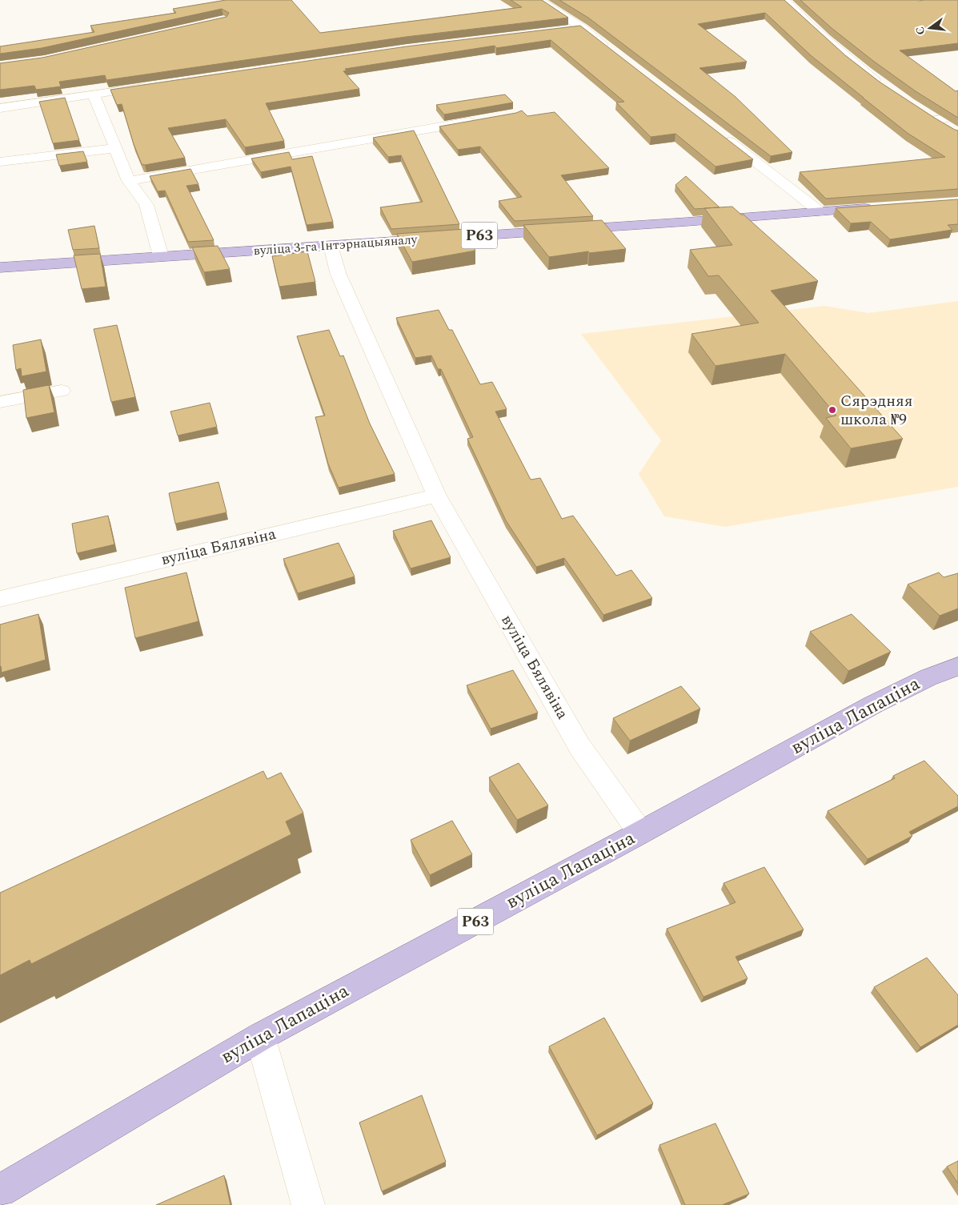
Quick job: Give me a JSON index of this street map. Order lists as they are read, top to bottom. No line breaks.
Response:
{"streets":{"main road":["Р63","вуліца 3-га Інтэрнацыяналу","вуліца Лапаціна"],"street":["вуліца Бялявіна"]},"crossings":[["вуліца 3-га Інтэрнацыяналу","вуліца Бялявіна"],["вуліца Бялявіна","вуліца Лапаціна"]],"places":["Сярэдняя школа №9"],"north":"left"}
